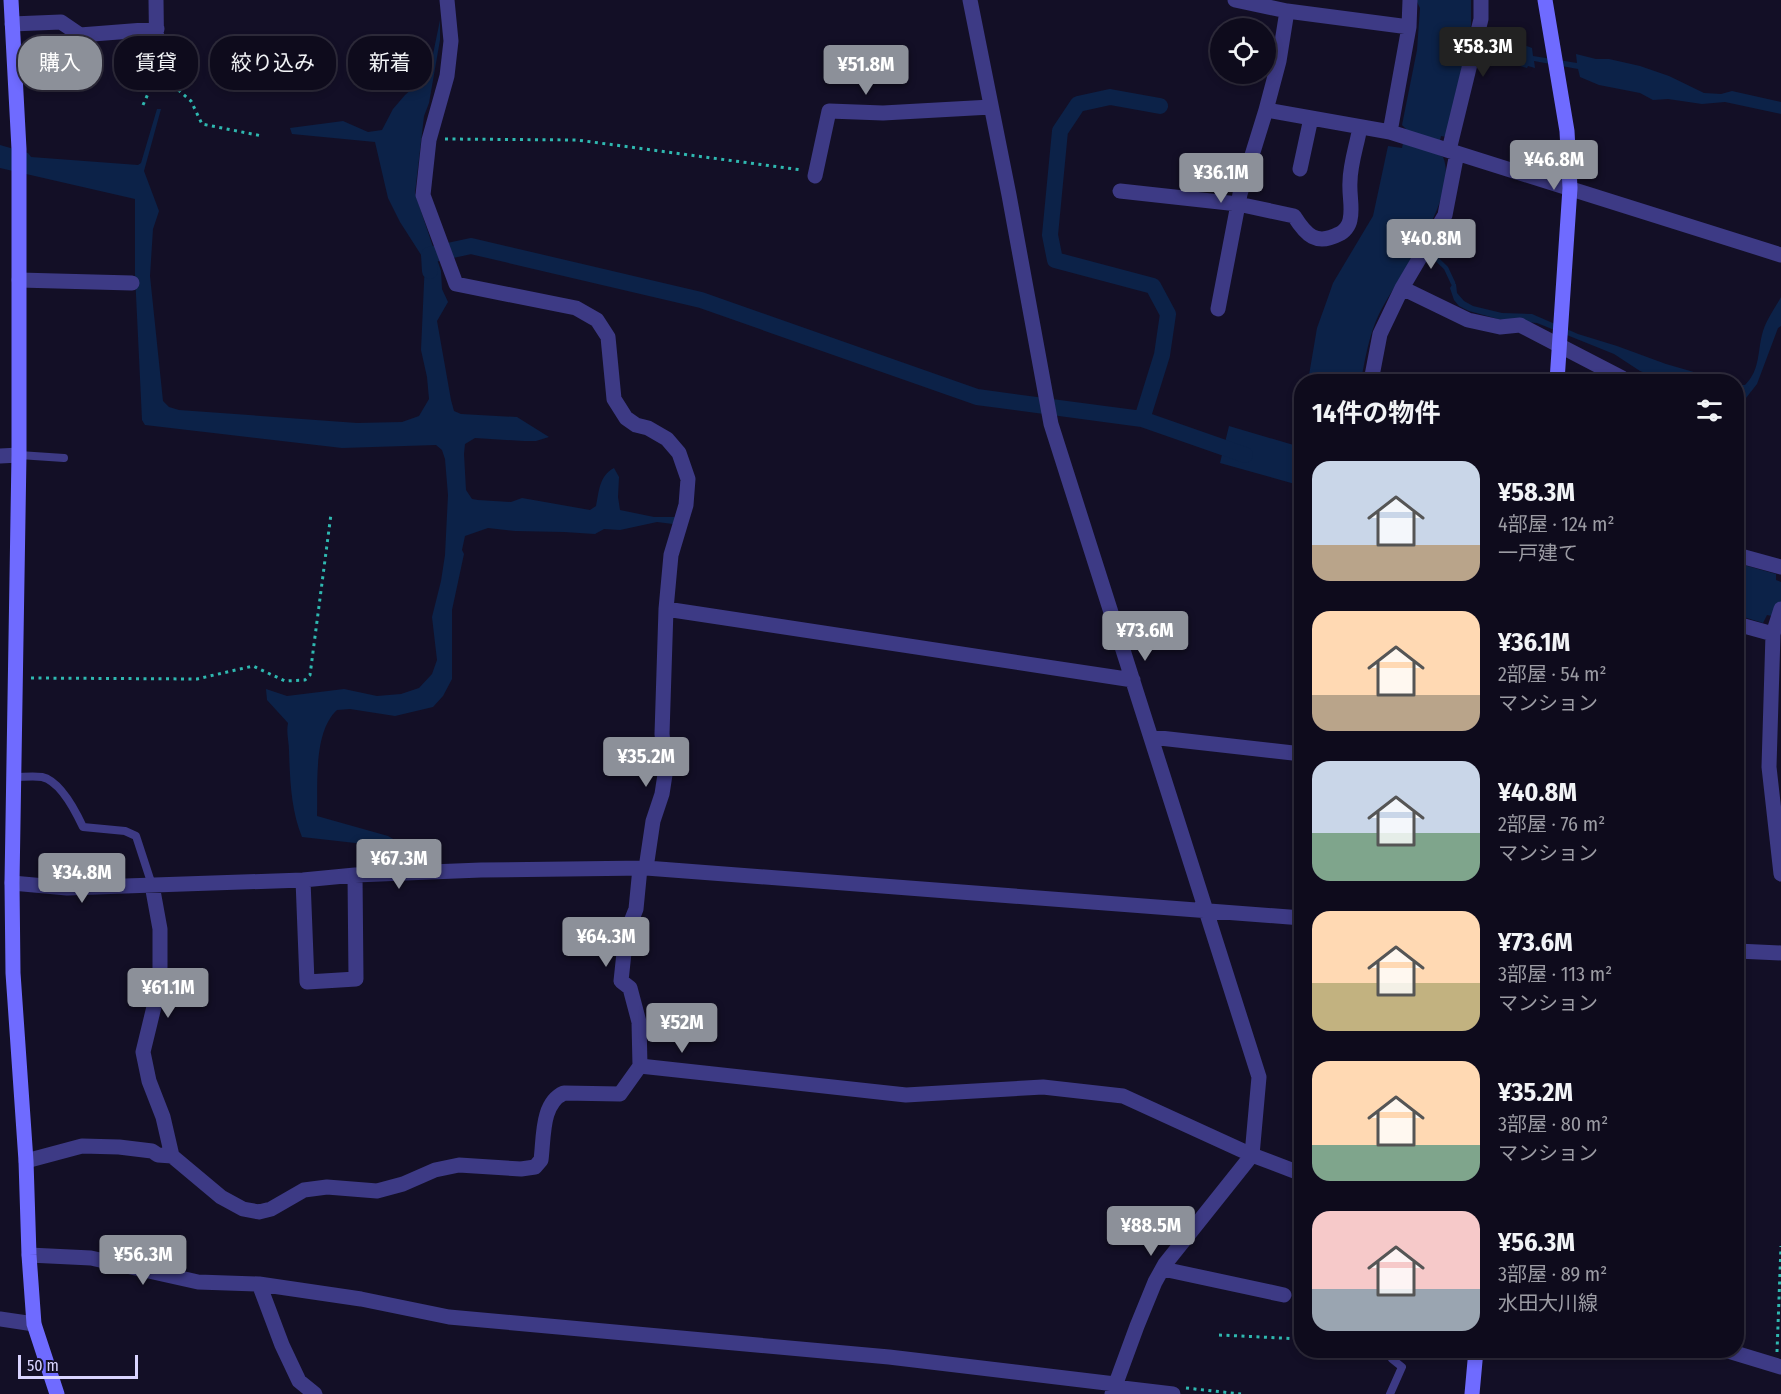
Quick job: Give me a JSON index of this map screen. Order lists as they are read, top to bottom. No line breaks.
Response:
{"scale_bar":"50 m","page":{"price":["¥58.3M","¥51.8M","¥46.8M","¥36.1M","¥40.8M","¥73.6M","¥35.2M","¥67.3M","¥34.8M","¥64.3M","¥61.1M","¥52M","¥88.5M","¥56.3M"],"chip":["購入","賃貸","絞り込み","新着"],"heading":"14件の物件","list":[{"name":"¥58.3M","note":"4部屋 · 124 m² · 一戸建て"},{"name":"¥36.1M","note":"2部屋 · 54 m² · マンション"},{"name":"¥40.8M","note":"2部屋 · 76 m² · マンション"},{"name":"¥73.6M","note":"3部屋 · 113 m² · マンション"},{"name":"¥35.2M","note":"3部屋 · 80 m² · マンション"},{"name":"¥56.3M","note":"3部屋 · 89 m² · 水田大川線"}],"scale":"50 m"}}
